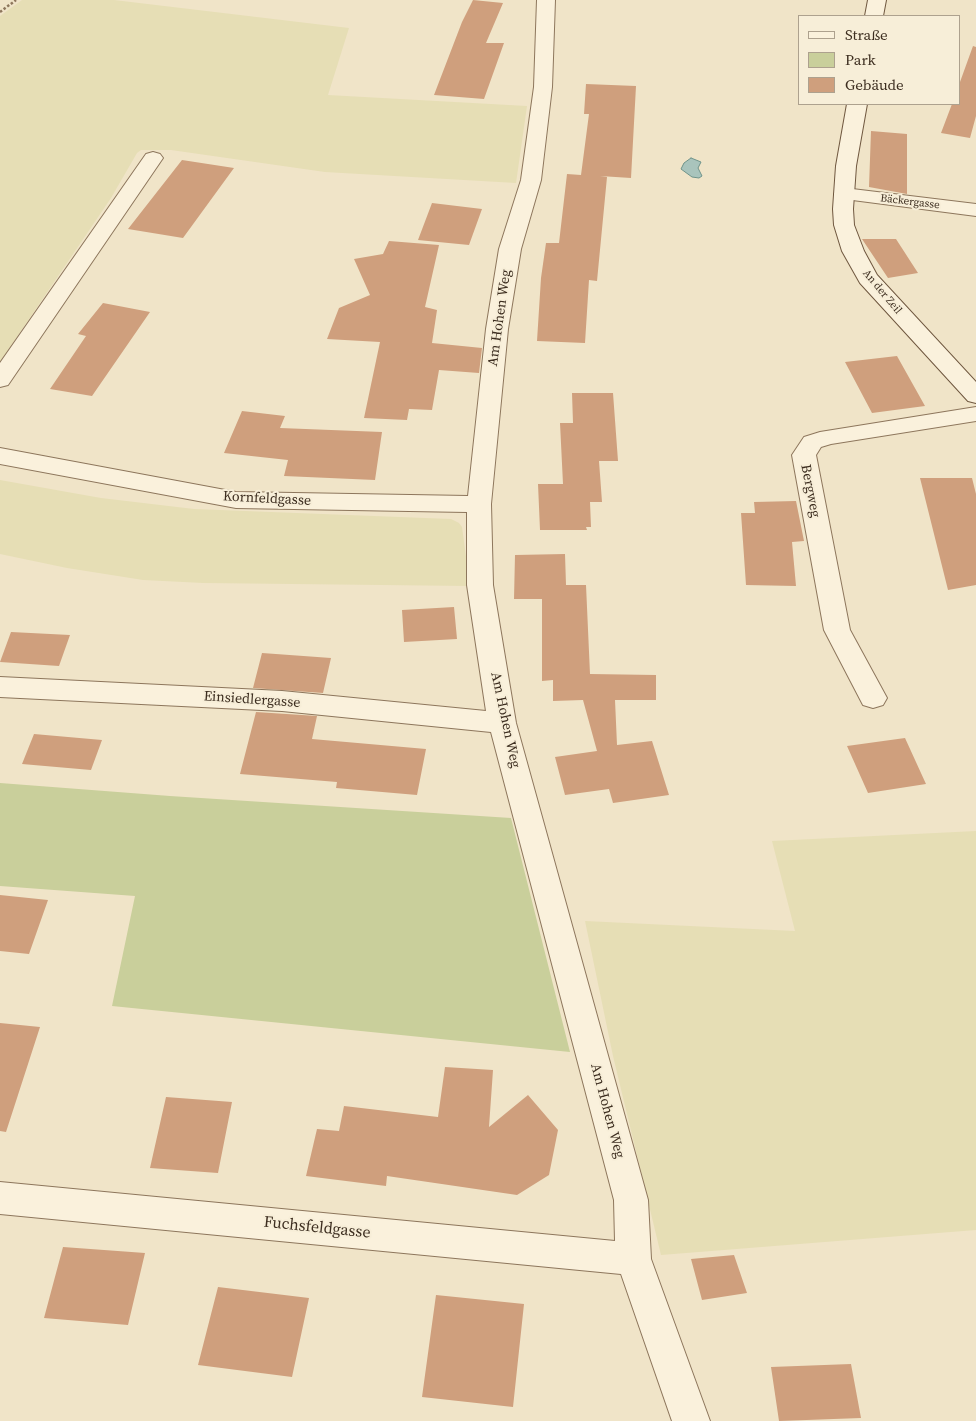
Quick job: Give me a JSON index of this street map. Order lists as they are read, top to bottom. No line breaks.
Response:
{"streets":{"street":["Bäckergasse","An der Zeil","Am Hohen Weg","Bergweg","Kornfeldgasse","Einsiedlergasse","Fuchsfeldgasse"]},"crossings":[["Bäckergasse","An der Zeil"],["Am Hohen Weg","Kornfeldgasse"],["Am Hohen Weg","Einsiedlergasse"],["Am Hohen Weg","Fuchsfeldgasse"]],"legend":["Straße","Park","Gebäude"]}
